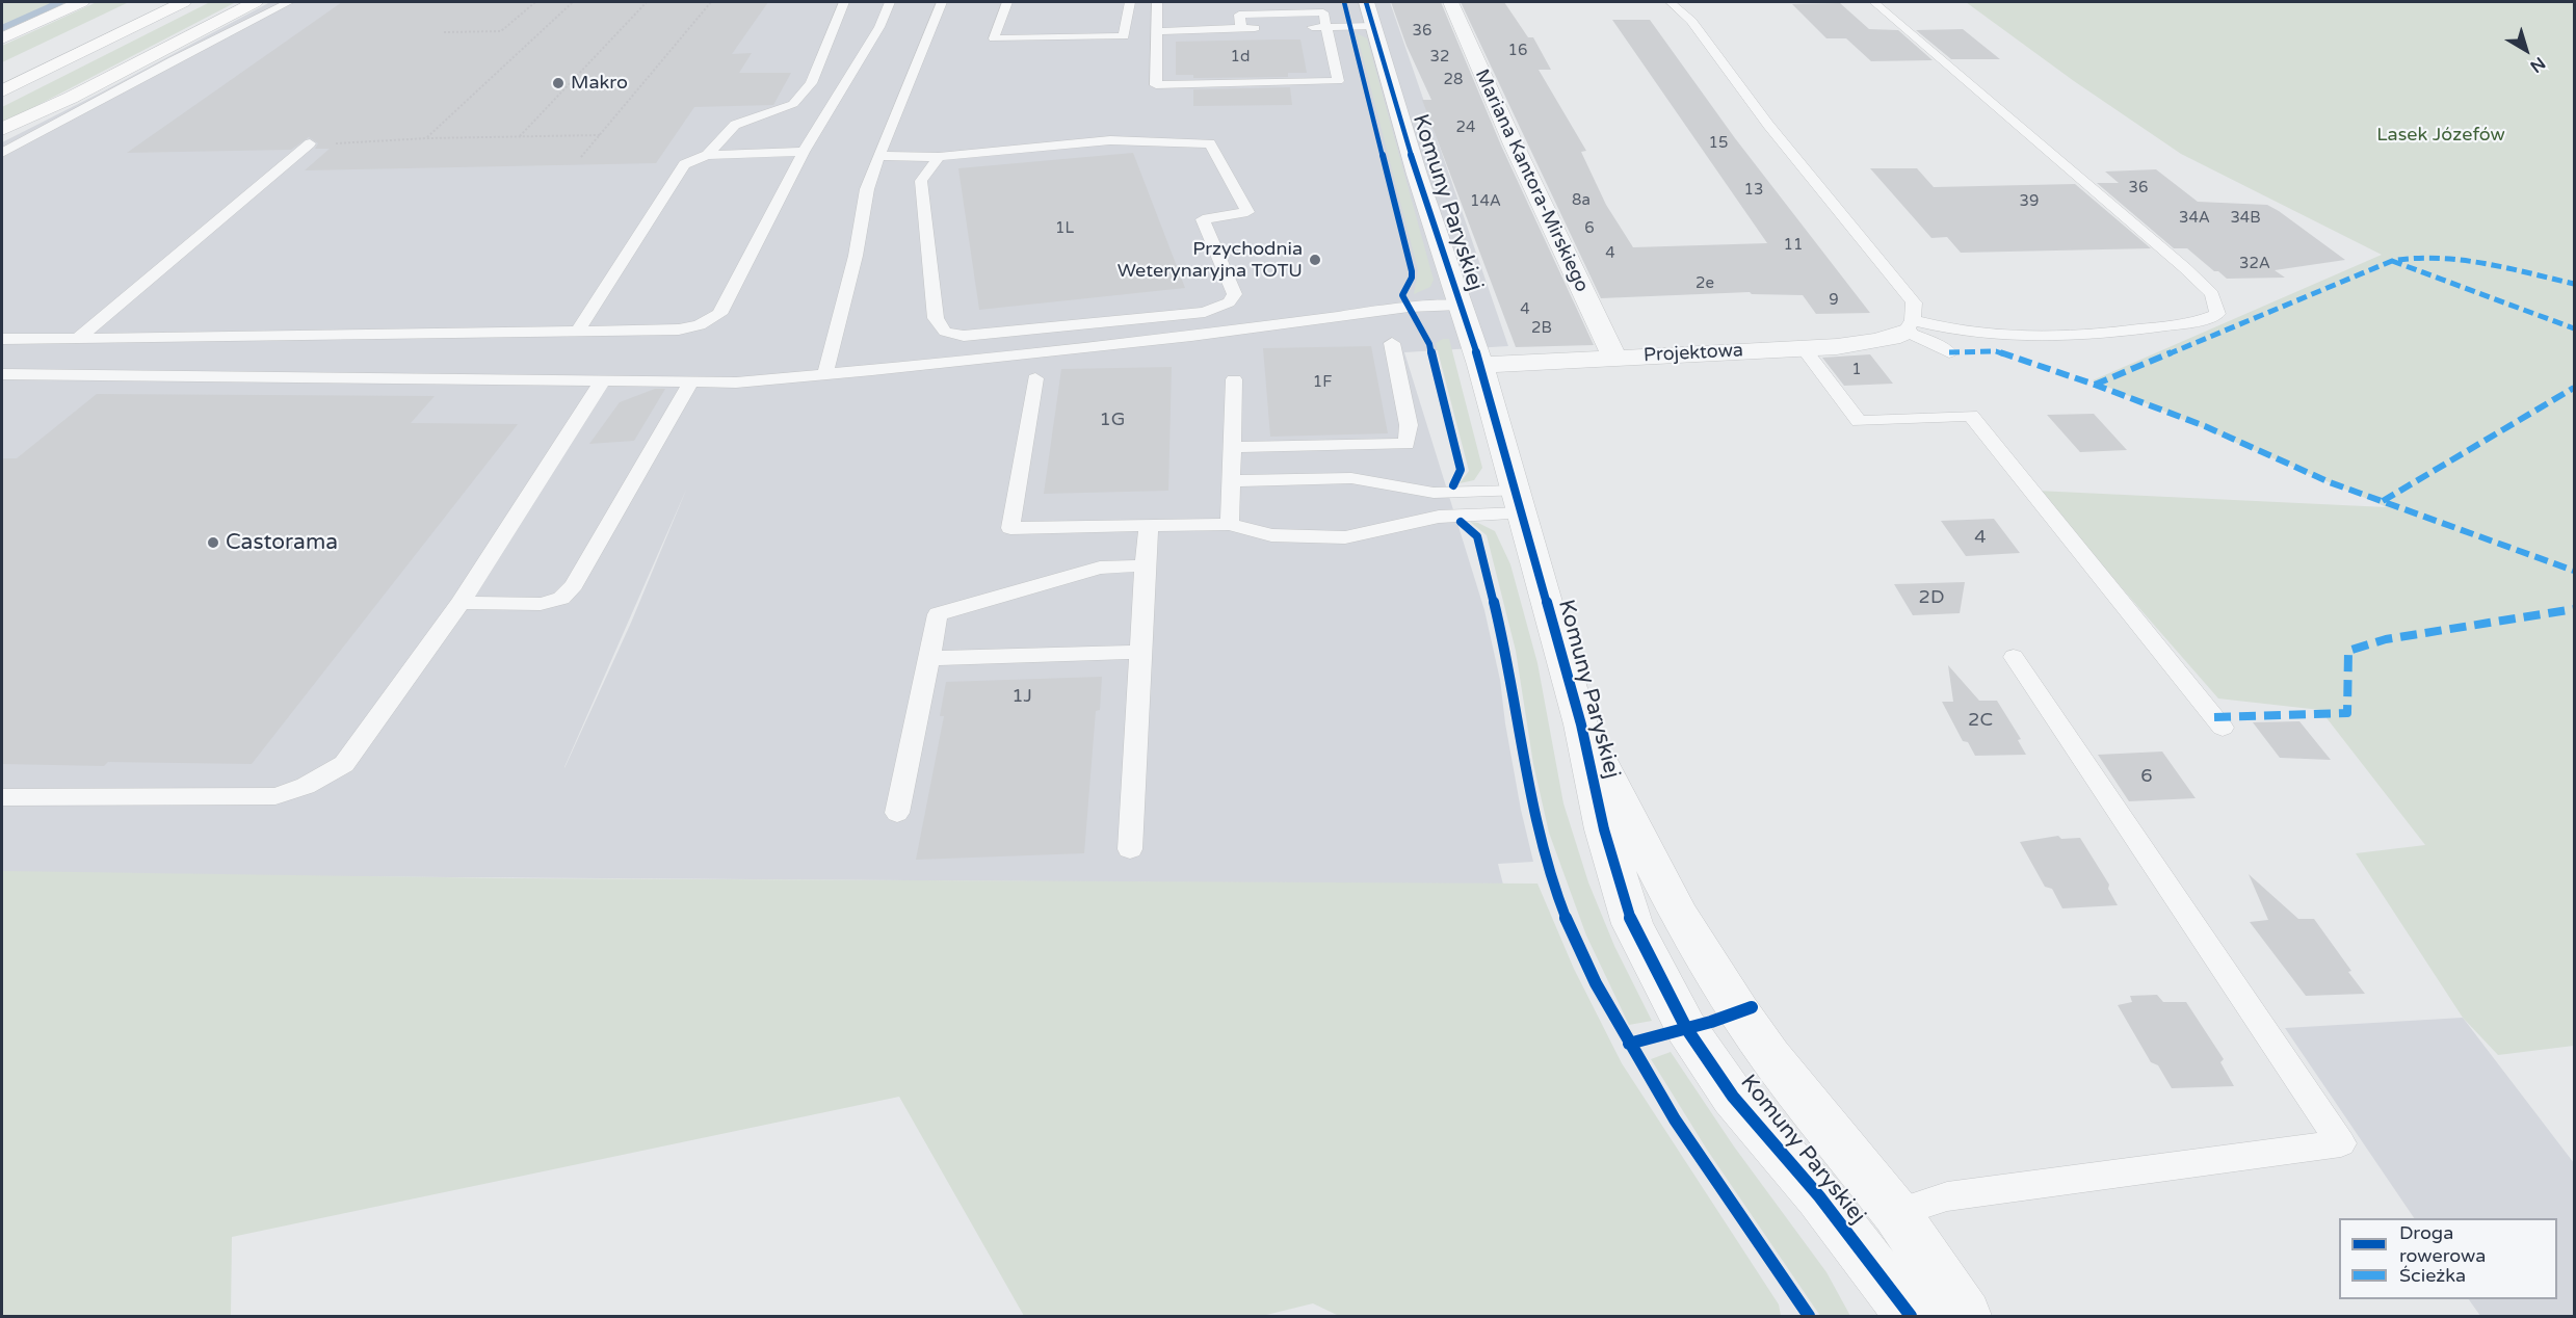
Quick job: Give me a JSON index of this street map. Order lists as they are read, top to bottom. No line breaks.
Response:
{"streets":{"street":["Mariana Kantora-Mirskiego","Komuny Paryskiej","Projektowa"]},"crossings":[["Mariana Kantora-Mirskiego","Projektowa"],["Komuny Paryskiej","Projektowa"]],"parks":["Lasek Józefów"],"places":["Makro","Przychodnia Weterynaryjna TOTU","Castorama"],"house_numbers":["36","16","1d","32","28","24","15","36","13","8a","14A","39","34A","34B","1L","6","11","4","32A","2e","9","4","2B","1","1F","1G","4","2D","1J","2C","6"],"legend":["Droga rowerowa","Ścieżka"],"north":"bottom right"}
